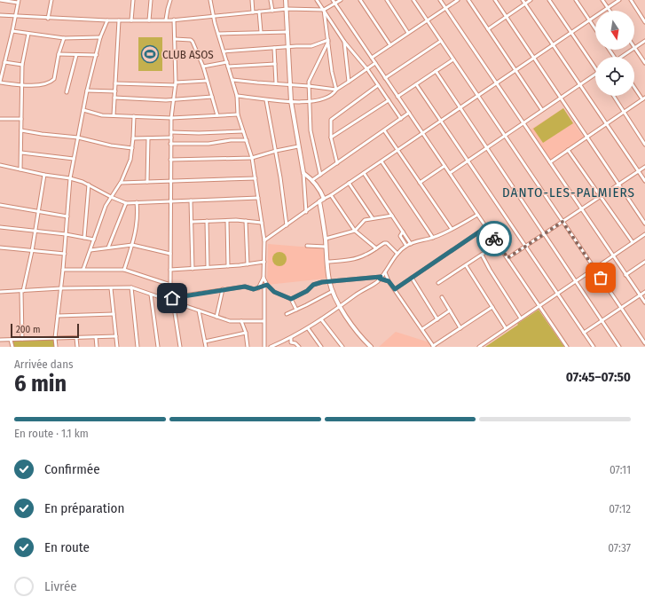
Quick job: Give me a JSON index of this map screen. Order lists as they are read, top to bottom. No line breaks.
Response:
{"districts":["DANTO-LES-PALMIERS"],"places":{"sports":["CLUB ASOS"]},"scale_bar":"200 m","north":"bottom","page":{"scale":"200 m","heading":["6 min","Arrivée dans","07:45–07:50"],"bar":"En route · 1.1 km","list":[["Confirmée","07:11"],["En préparation","07:12"],["En route","07:37"],"Livrée"]}}
